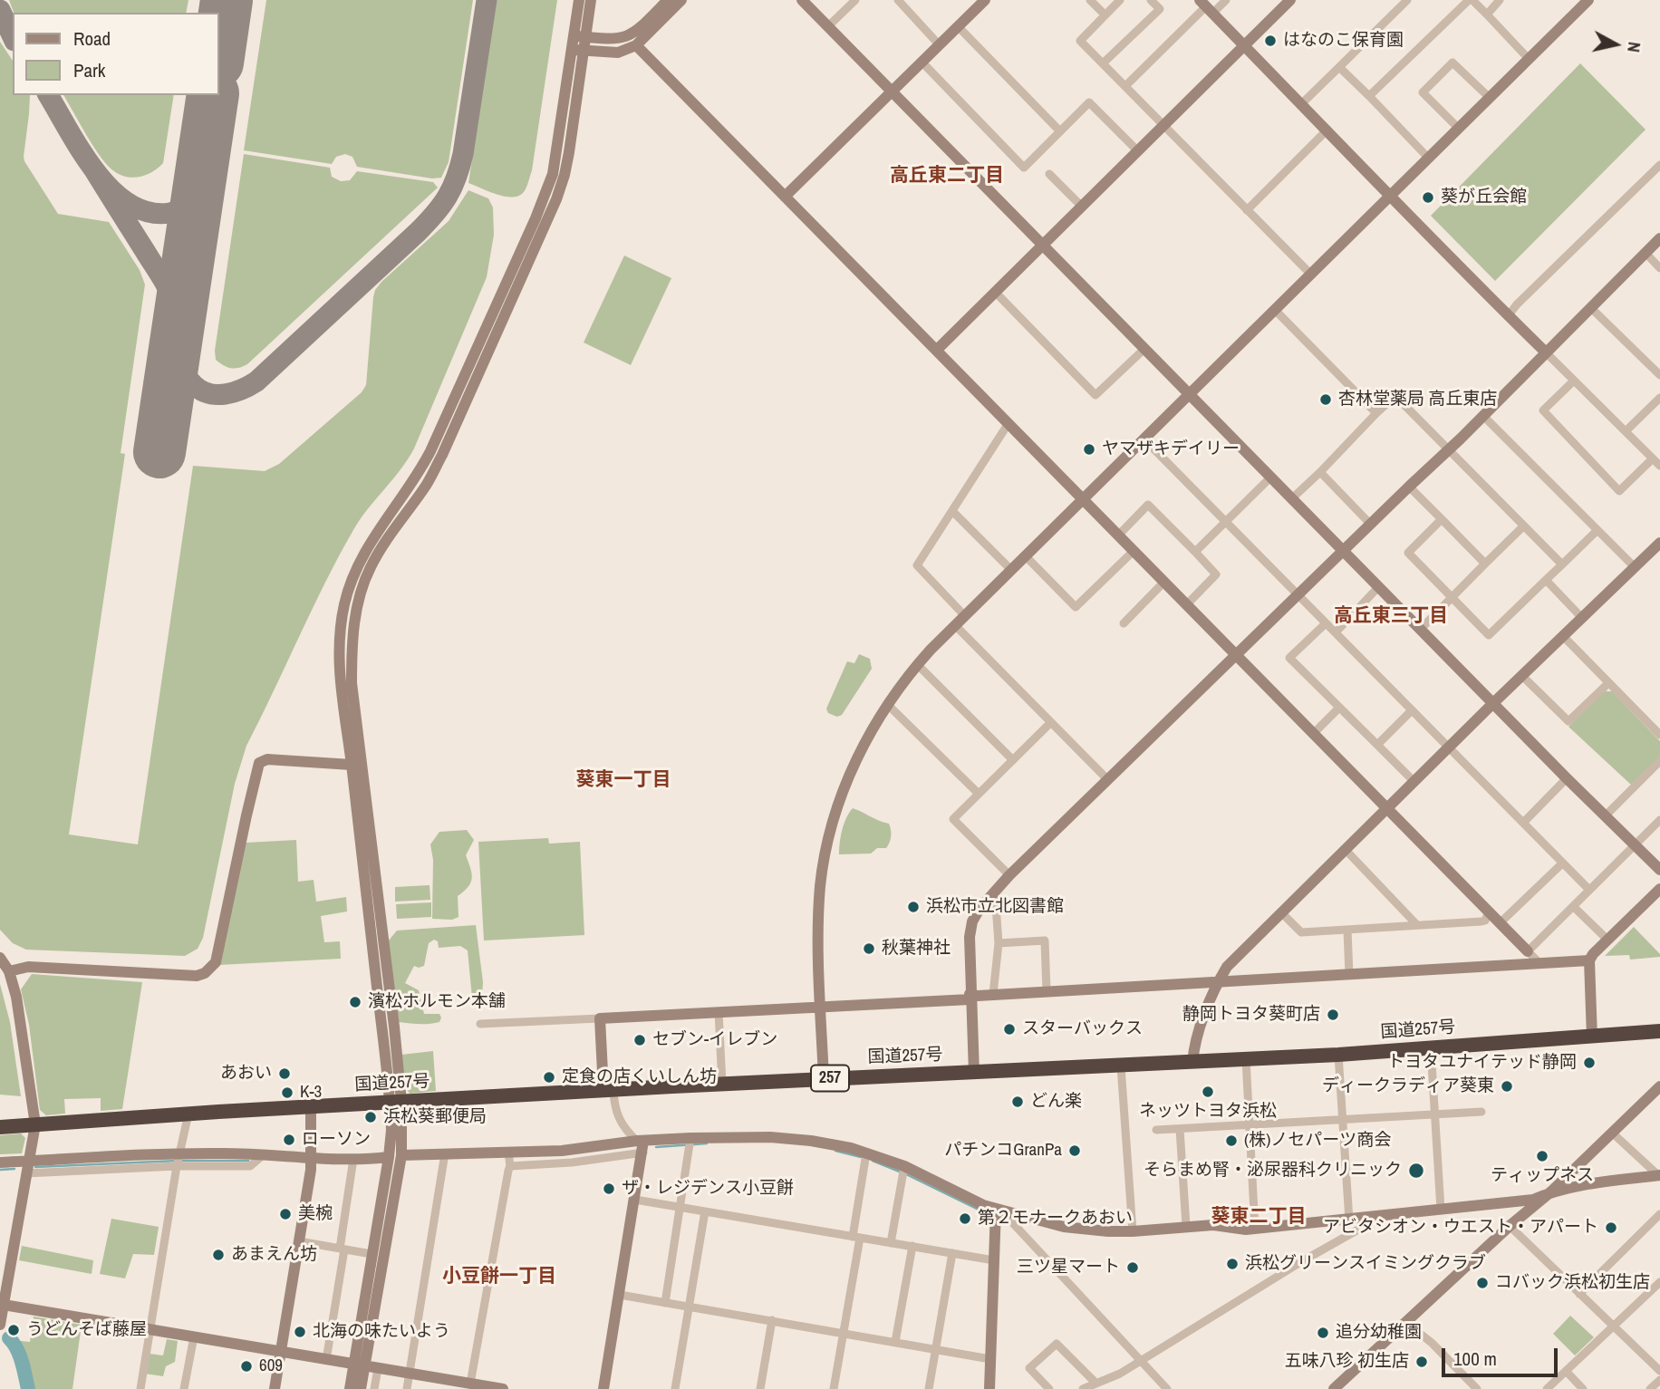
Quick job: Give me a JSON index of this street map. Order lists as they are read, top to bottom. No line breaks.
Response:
{"streets":{"highway":["国道257号","257"]},"districts":["高丘東二丁目","高丘東三丁目","葵東一丁目","葵東二丁目","小豆餅一丁目"],"places":["はなのこ保育園","葵が丘会館","杏林堂薬局 高丘東店","ヤマザキデイリー","浜松市立北図書館","秋葉神社","濱松ホルモン本舗","静岡トヨタ葵町店","スターバックス","セブン-イレブン","トヨタユナイテッド静岡","あおい","定食の店くいしん坊","ディークラディア葵東","ネッツトヨタ浜松","K-3","どん楽","浜松葵郵便局","ローソン","(株)ノセパーツ商会","パチンコGranPa","ティップネス","そらまめ腎・泌尿器科クリニック","ザ・レジデンス小豆餅","美椀","第２モナークあおい","アビタシオン・ウエスト・アパート","あまえん坊","浜松グリーンスイミングクラブ","三ツ星マート","コバック浜松初生店","うどんそば藤屋","北海の味たいよう","追分幼稚園","五味八珍 初生店","609"],"legend":["Road","Park"],"scale_bar":"100 m","north":"right"}
